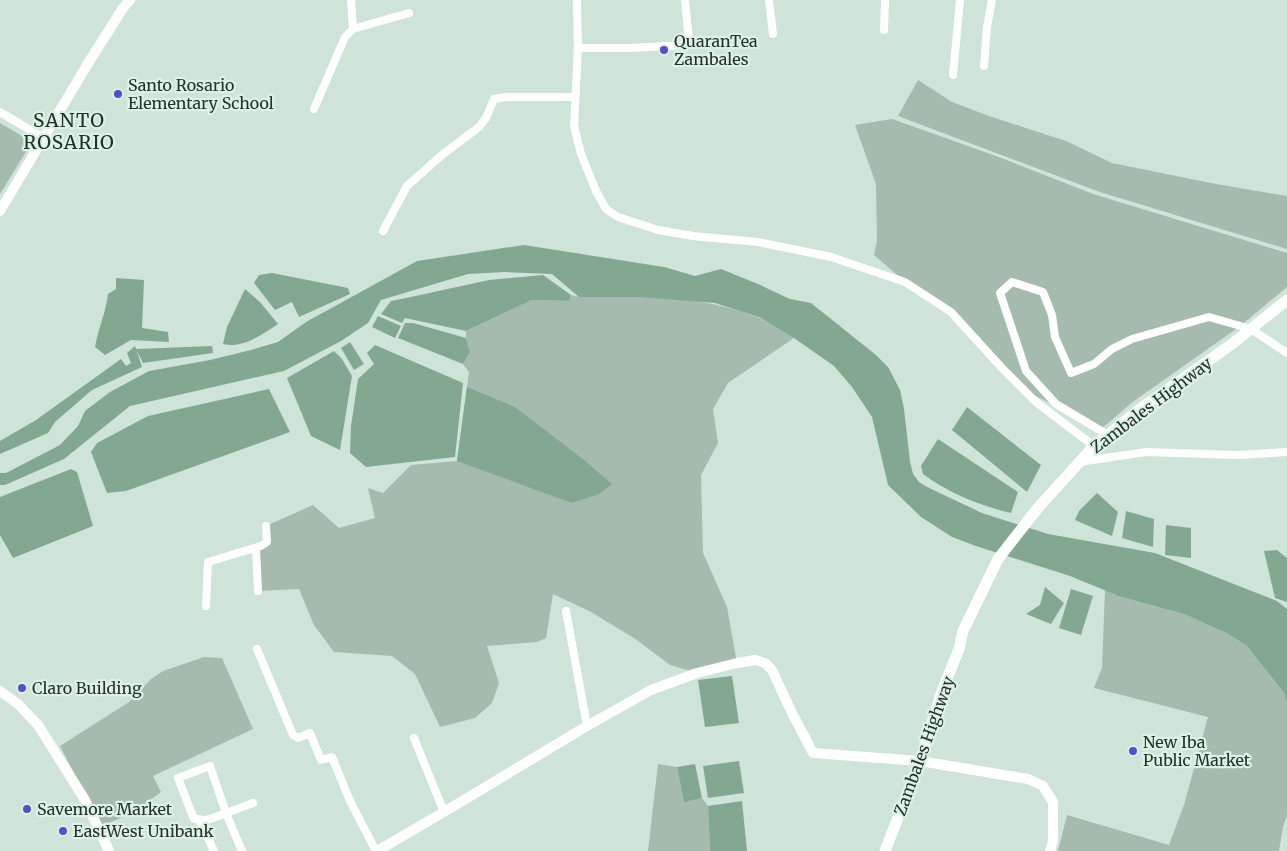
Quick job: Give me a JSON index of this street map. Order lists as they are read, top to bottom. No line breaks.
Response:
{"streets":{"main road":["Zambales Highway"]},"districts":["SANTO ROSARIO"],"places":["QuaranTea Zambales","Santo Rosario Elementary School","Claro Building","New Iba Public Market","Savemore Market","EastWest Unibank"]}
